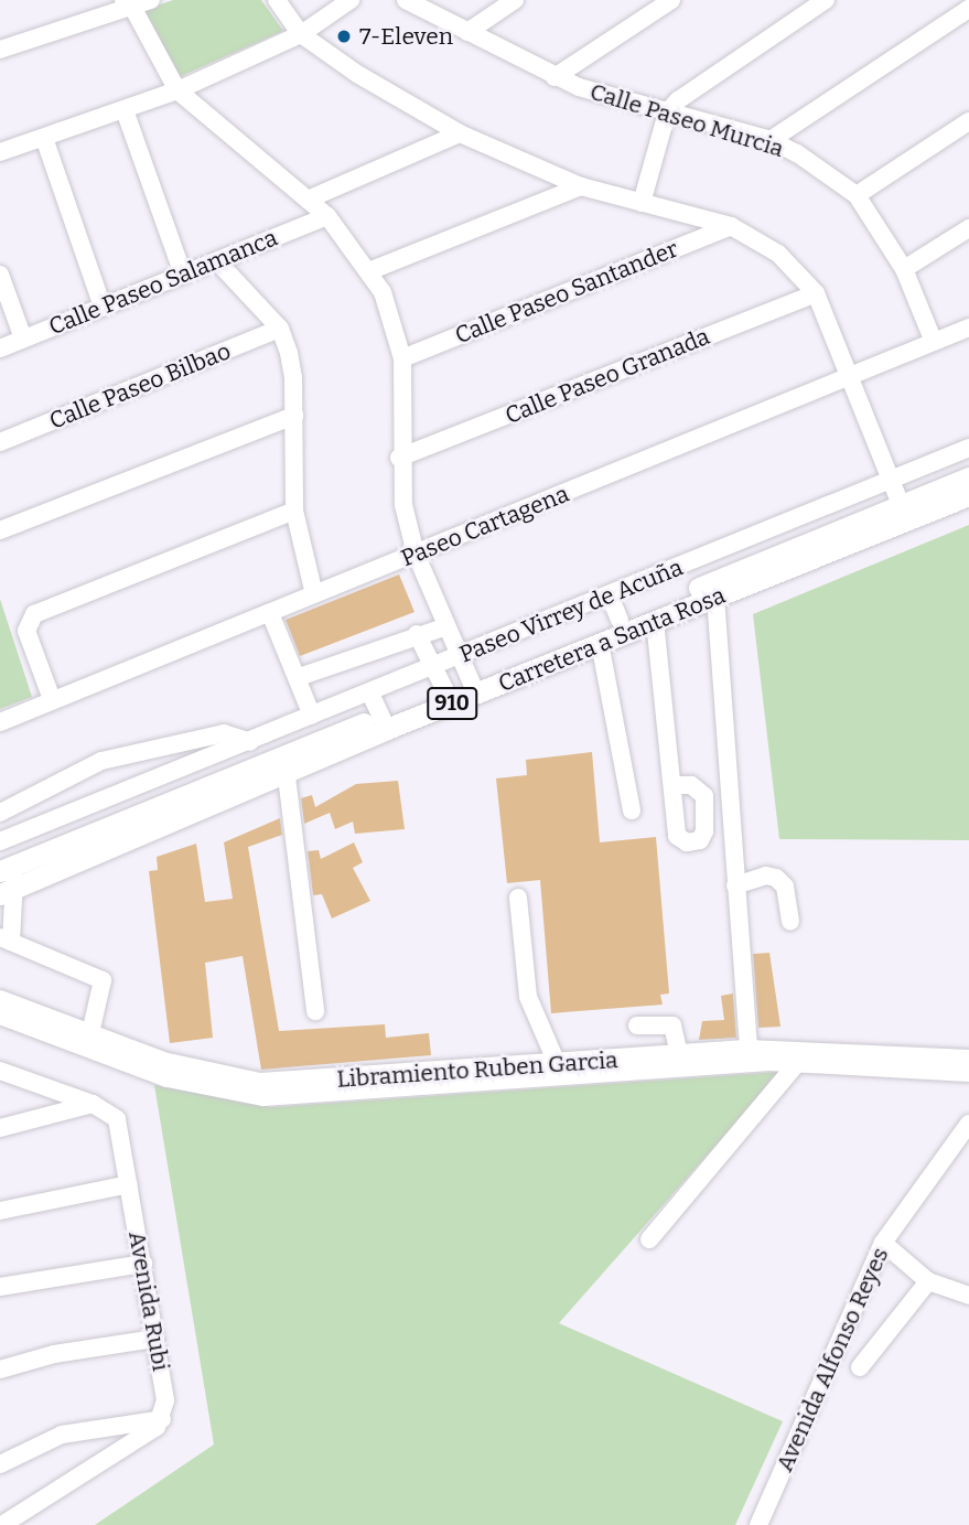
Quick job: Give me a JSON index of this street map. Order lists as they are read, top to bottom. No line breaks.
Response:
{"streets":{"main road":["Carretera a Santa Rosa","910"],"street":["Calle Paseo Murcia","Calle Paseo Salamanca","Calle Paseo Santander","Calle Paseo Granada","Calle Paseo Bilbao","Paseo Cartagena","Paseo Virrey de Acuña","Libramiento Ruben Garcia","Avenida Rubi","Avenida Alfonso Reyes"]},"crossings":[["Calle Paseo Murcia","Paseo Cartagena"]],"places":["7-Eleven"]}
